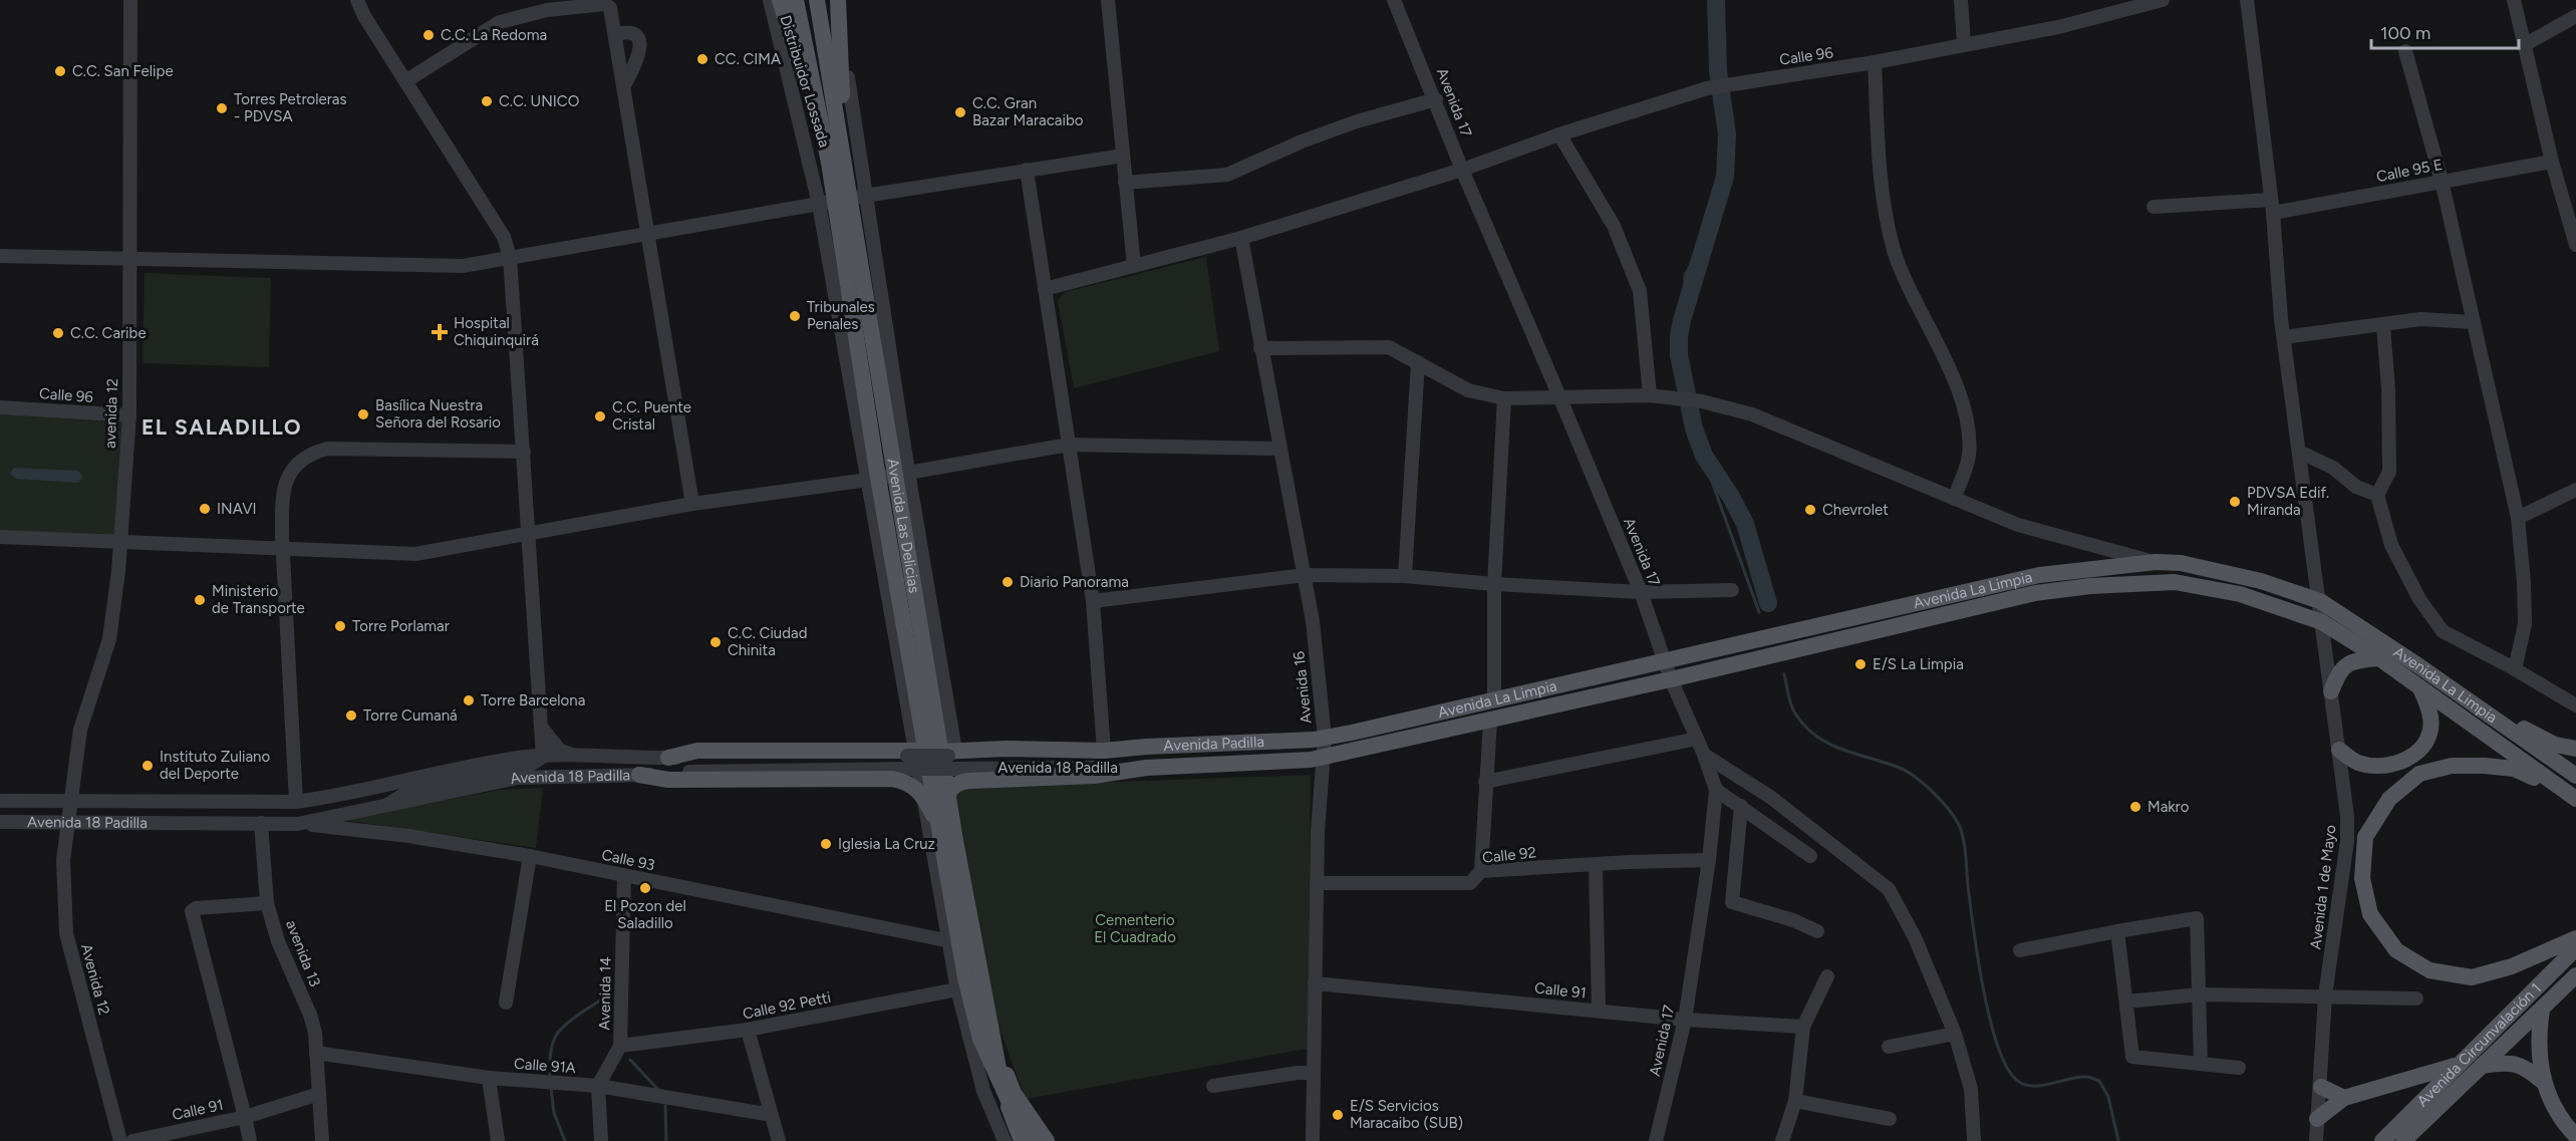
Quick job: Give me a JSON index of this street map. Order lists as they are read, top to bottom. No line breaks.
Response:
{"streets":{"main road":["Distribuidor Lossada","Avenida Las Delicias","Avenida La Limpia","Avenida Padilla","Avenida Circunvalación 1"],"street":["Calle 96","Avenida 17","Calle 95 E","avenida 12","Avenida 16","Avenida 18 Padilla","Calle 92","Calle 93","Avenida 1 de Mayo","avenida 13","Avenida 12","Calle 91","Avenida 14","Calle 92 Petti","Calle 91A"]},"crossings":[["Calle 96","Avenida 17"],["Calle 96","avenida 12"],["Calle 96","Avenida 16"],["Distribuidor Lossada","Avenida Las Delicias"],["Avenida 17","Avenida La Limpia"],["Avenida 17","Calle 92"],["Avenida 17","Calle 91"],["Calle 95 E","Avenida 1 de Mayo"],["avenida 12","Avenida 18 Padilla"],["avenida 12","Avenida 12"],["Avenida Las Delicias","Avenida Padilla"],["Avenida La Limpia","Avenida 16"],["Avenida La Limpia","Avenida Padilla"],["Avenida La Limpia","Avenida 1 de Mayo"],["Avenida 16","Avenida Padilla"],["Avenida 16","Calle 92"],["Avenida 16","Calle 91"],["Avenida Padilla","Avenida 18 Padilla"],["Avenida 18 Padilla","Calle 93"],["Avenida 18 Padilla","avenida 13"],["Avenida 18 Padilla","Avenida 12"],["Calle 93","Avenida 14"],["avenida 13","Calle 91A"],["Avenida 14","Calle 92 Petti"],["Avenida 14","Calle 91A"]],"districts":["EL SALADILLO"],"parks":["Cementerio El Cuadrado"],"places":{"other":["C.C. La Redoma","CC. CIMA","C.C. San Felipe","C.C. UNICO","Torres Petroleras - PDVSA","C.C. Gran Bazar Maracaibo","Tribunales Penales","C.C. Caribe","Basílica Nuestra Señora del Rosario","C.C. Puente Cristal","PDVSA Edif. Miranda","INAVI","Chevrolet","Diario Panorama","Ministerio de Transporte","Torre Porlamar","C.C. Ciudad Chinita","E/S La Limpia","Torre Barcelona","Torre Cumaná","Instituto Zuliano del Deporte","Makro","Iglesia La Cruz","El Pozon del Saladillo","E/S Servicios Maracaibo (SUB)"],"health":["Hospital Chiquinquirá"]},"scale_bar":"100 m"}
